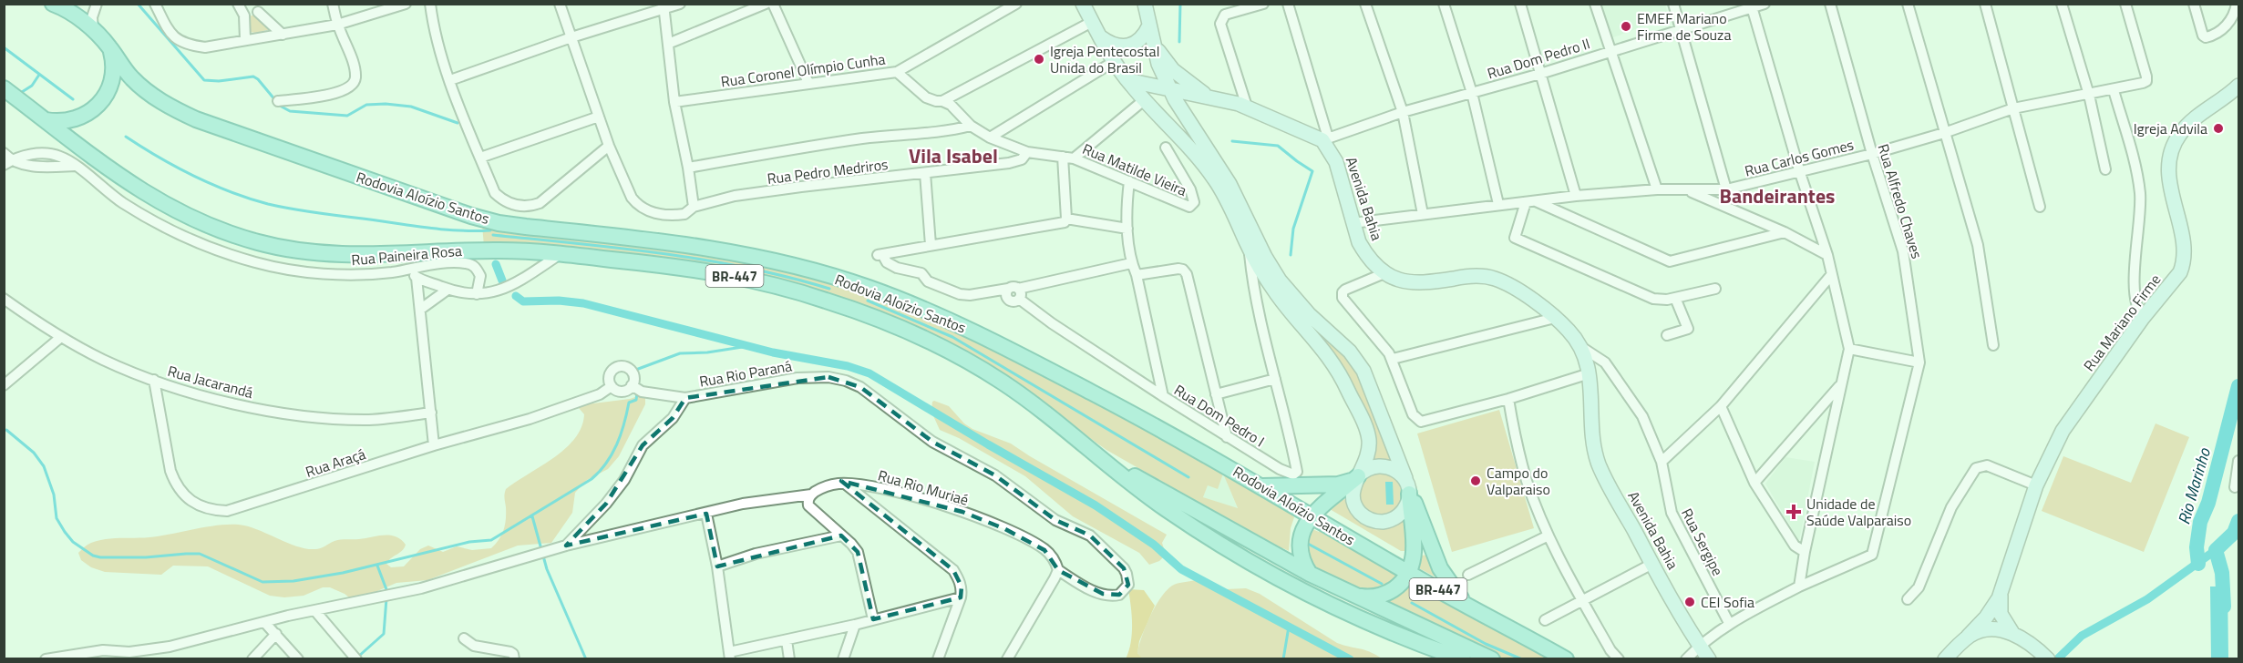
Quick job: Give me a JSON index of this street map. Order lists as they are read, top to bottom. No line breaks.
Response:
{"streets":{"main road":["Rodovia Aloízio Santos","Avenida Bahia","BR-447","Rua Mariano Firme"],"street":["Rua Dom Pedro II","Rua Coronel Olímpio Cunha","Rua Carlos Gomes","Rua Matilde Vieira","Rua Pedro Medriros","Rua Alfredo Chaves","Rua Paineira Rosa","Rua Rio Paraná","Rua Jacarandá","Rua Dom Pedro I","Rua Araçá","Rua Rio Muriaé","Rua Sergipe"]},"crossings":[["Rua Dom Pedro II","Avenida Bahia"],["Rua Coronel Olímpio Cunha","Rua Matilde Vieira"],["Rua Carlos Gomes","Avenida Bahia"],["Rua Carlos Gomes","Rua Alfredo Chaves"],["Rua Matilde Vieira","Rua Pedro Medriros"],["Rua Matilde Vieira","Rua Dom Pedro I"],["Avenida Bahia","Rua Sergipe"],["Rua Paineira Rosa","Rua Jacarandá"],["Rua Paineira Rosa","Rua Araçá"],["Rua Rio Paraná","Rua Rio Muriaé"],["Rua Jacarandá","Rua Araçá"]],"districts":["Vila Isabel","Bandeirantes"],"water":["Rio Marinho"],"places":{"other":["EMEF Mariano Firme de Souza","Igreja Pentecostal Unida do Brasil","Igreja Advila","Campo do Valparaiso","CEI Sofia"],"health":["Unidade de Saúde Valparaiso"]}}
